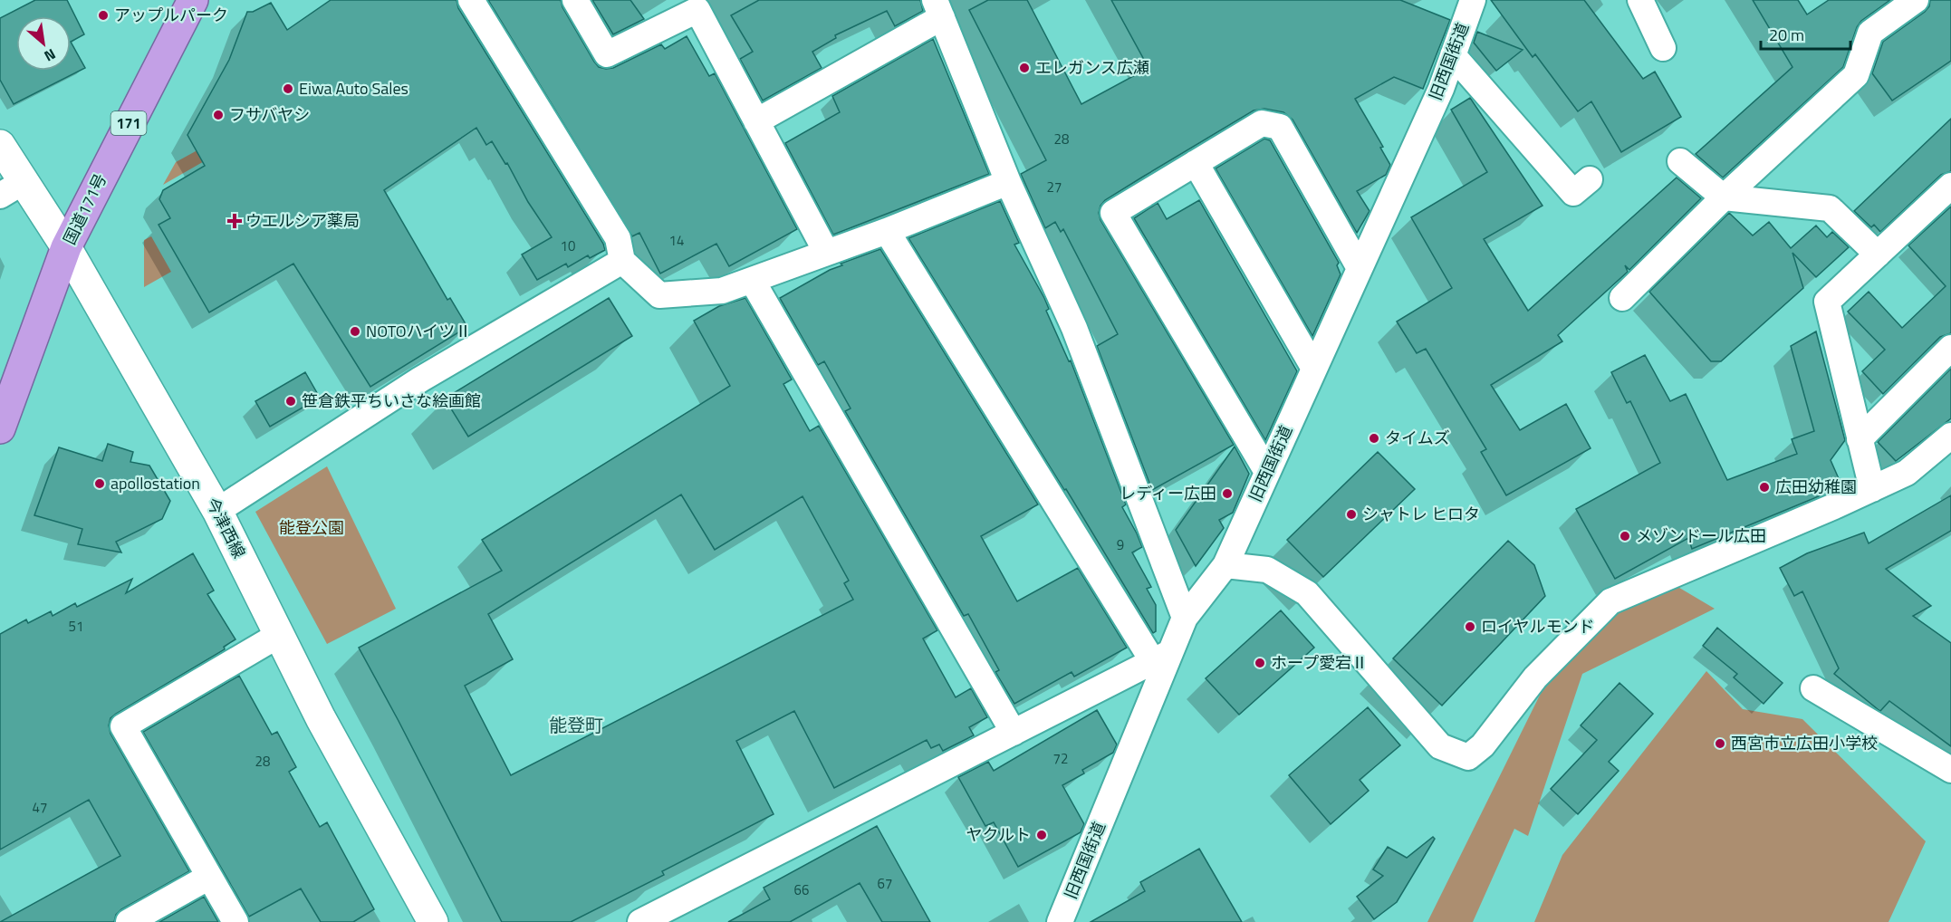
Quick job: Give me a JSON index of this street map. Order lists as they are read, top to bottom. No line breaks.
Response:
{"streets":{"highway":["171","国道171号"],"street":["旧西国街道","今津西線"]},"crossings":[["国道171号","今津西線"]],"districts":["能登町"],"parks":["能登公園"],"places":{"other":["アップルパーク","エレガンス広瀬","Eiwa Auto Sales","フサバヤシ","NOTOハイツⅡ","笹倉鉄平ちいさな絵画館","タイムズ","apollostation","広田幼稚園","レディー広田","シャトレ ヒロタ","メゾンドール広田","ロイヤルモンド","ホープ愛宕Ⅱ","西宮市立広田小学校","ヤクルト"],"health":["ウエルシア薬局"]},"house_numbers":["28","27","14","10","9","51","72","28","47","67","66"],"scale_bar":"20 m","north":"bottom right"}
